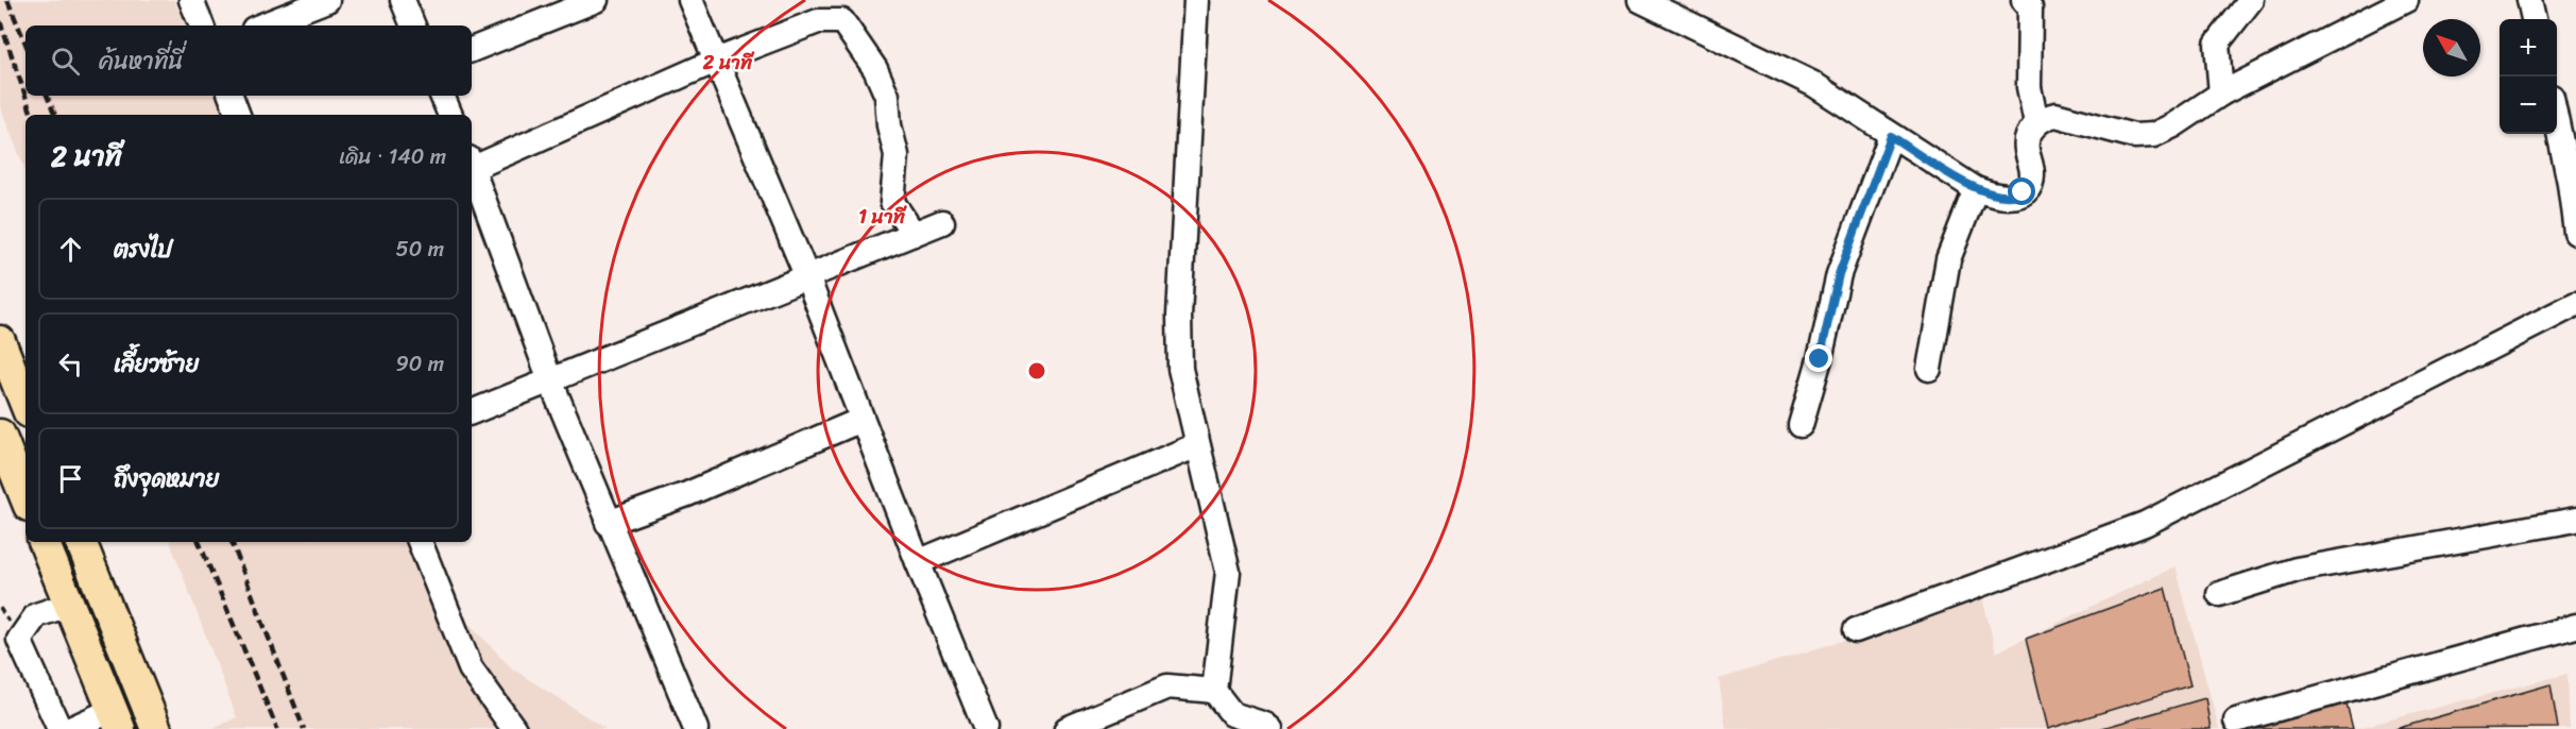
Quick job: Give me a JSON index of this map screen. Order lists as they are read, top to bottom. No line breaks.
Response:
{"north":"top left","page":{"map_buttons":["+","−"],"search":"ค้นหาที่นี่","heading":["2 นาที","เดิน · 140 m"],"list":[["ตรงไป","50 m"],["เลี้ยวซ้าย","90 m"],"ถึงจุดหมาย"]},"rings":["2 นาที","1 นาที"]}
